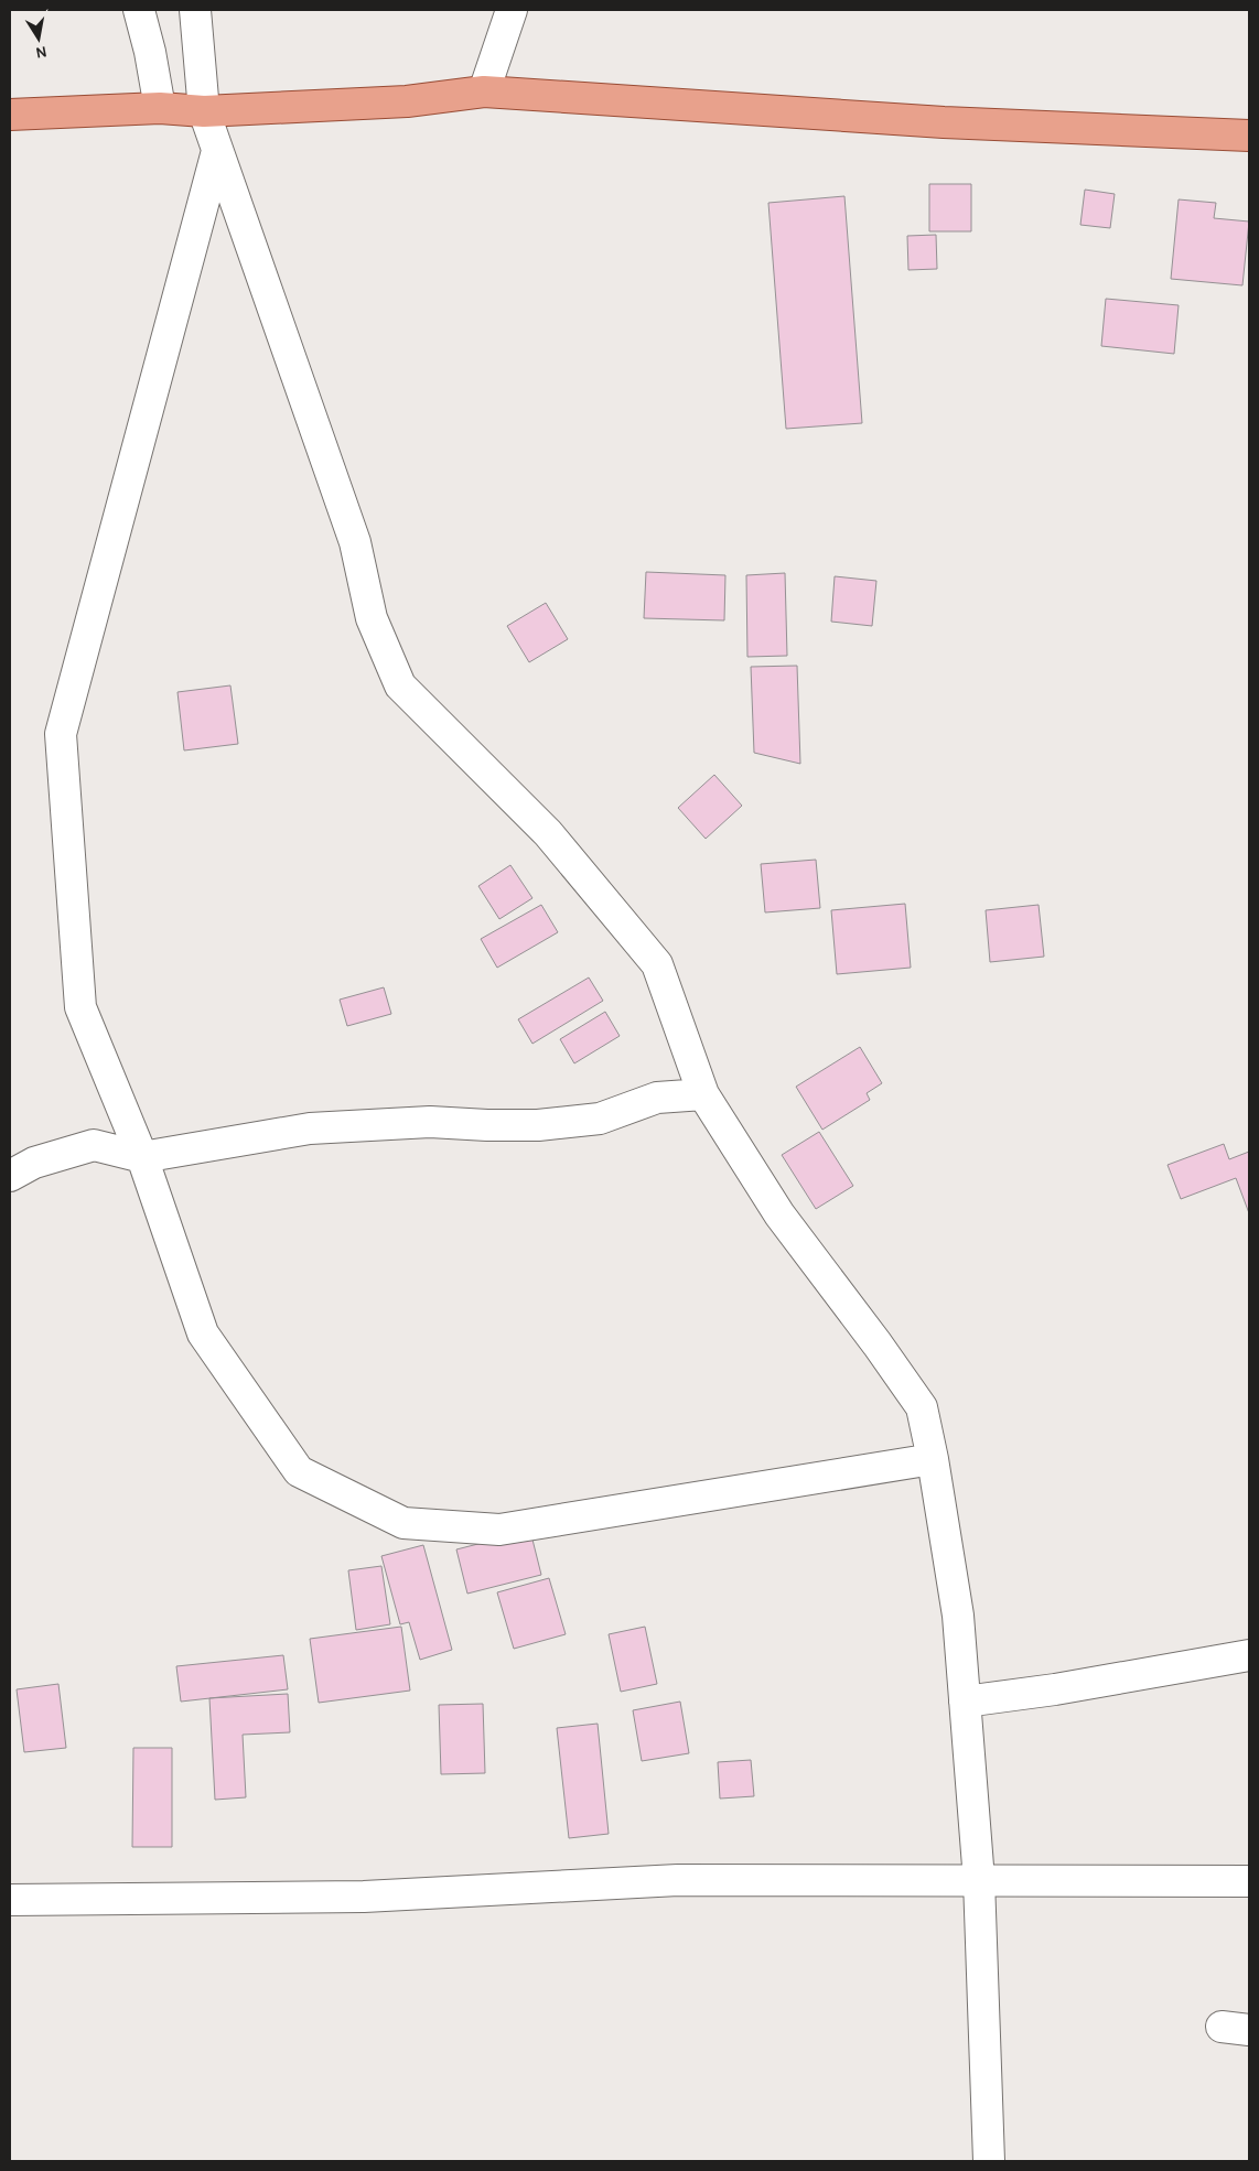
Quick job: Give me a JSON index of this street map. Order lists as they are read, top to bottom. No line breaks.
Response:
{"north":"bottom"}
